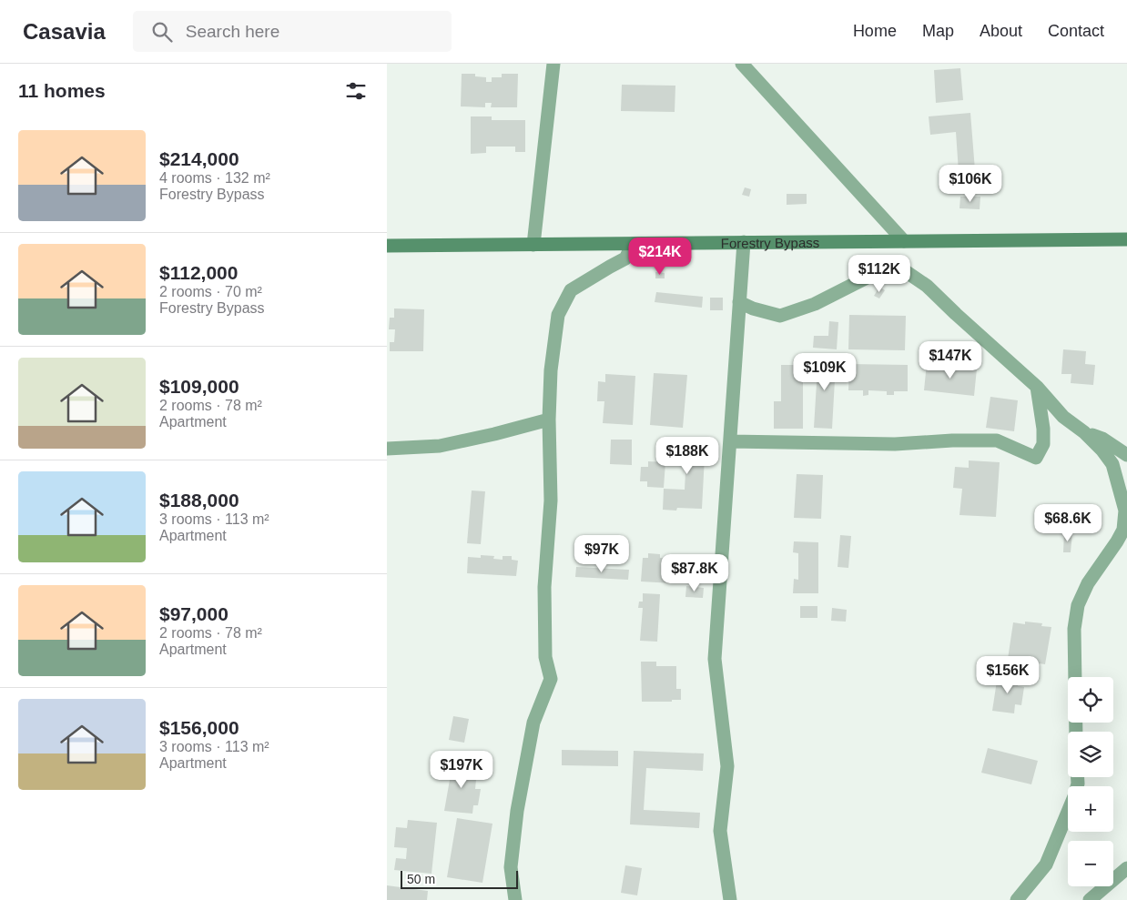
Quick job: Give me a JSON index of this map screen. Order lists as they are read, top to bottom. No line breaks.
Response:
{"streets":{"street":["Forestry Bypass"]},"scale_bar":"50 m","page":{"header":"Casavia","search":"Search here","nav":["Home","Map","About","Contact"],"heading":"11 homes","list":[{"name":"$214,000","note":"4 rooms · 132 m² · Forestry Bypass"},{"name":"$112,000","note":"2 rooms · 70 m² · Forestry Bypass"},{"name":"$109,000","note":"2 rooms · 78 m² · Apartment"},{"name":"$188,000","note":"3 rooms · 113 m² · Apartment"},{"name":"$97,000","note":"2 rooms · 78 m² · Apartment"},{"name":"$156,000","note":"3 rooms · 113 m² · Apartment"}],"price":["$106K","$214K","$112K","$147K","$109K","$188K","$68.6K","$97K","$87.8K","$156K","$197K"],"map_buttons":["+","−"],"scale":"50 m"}}
